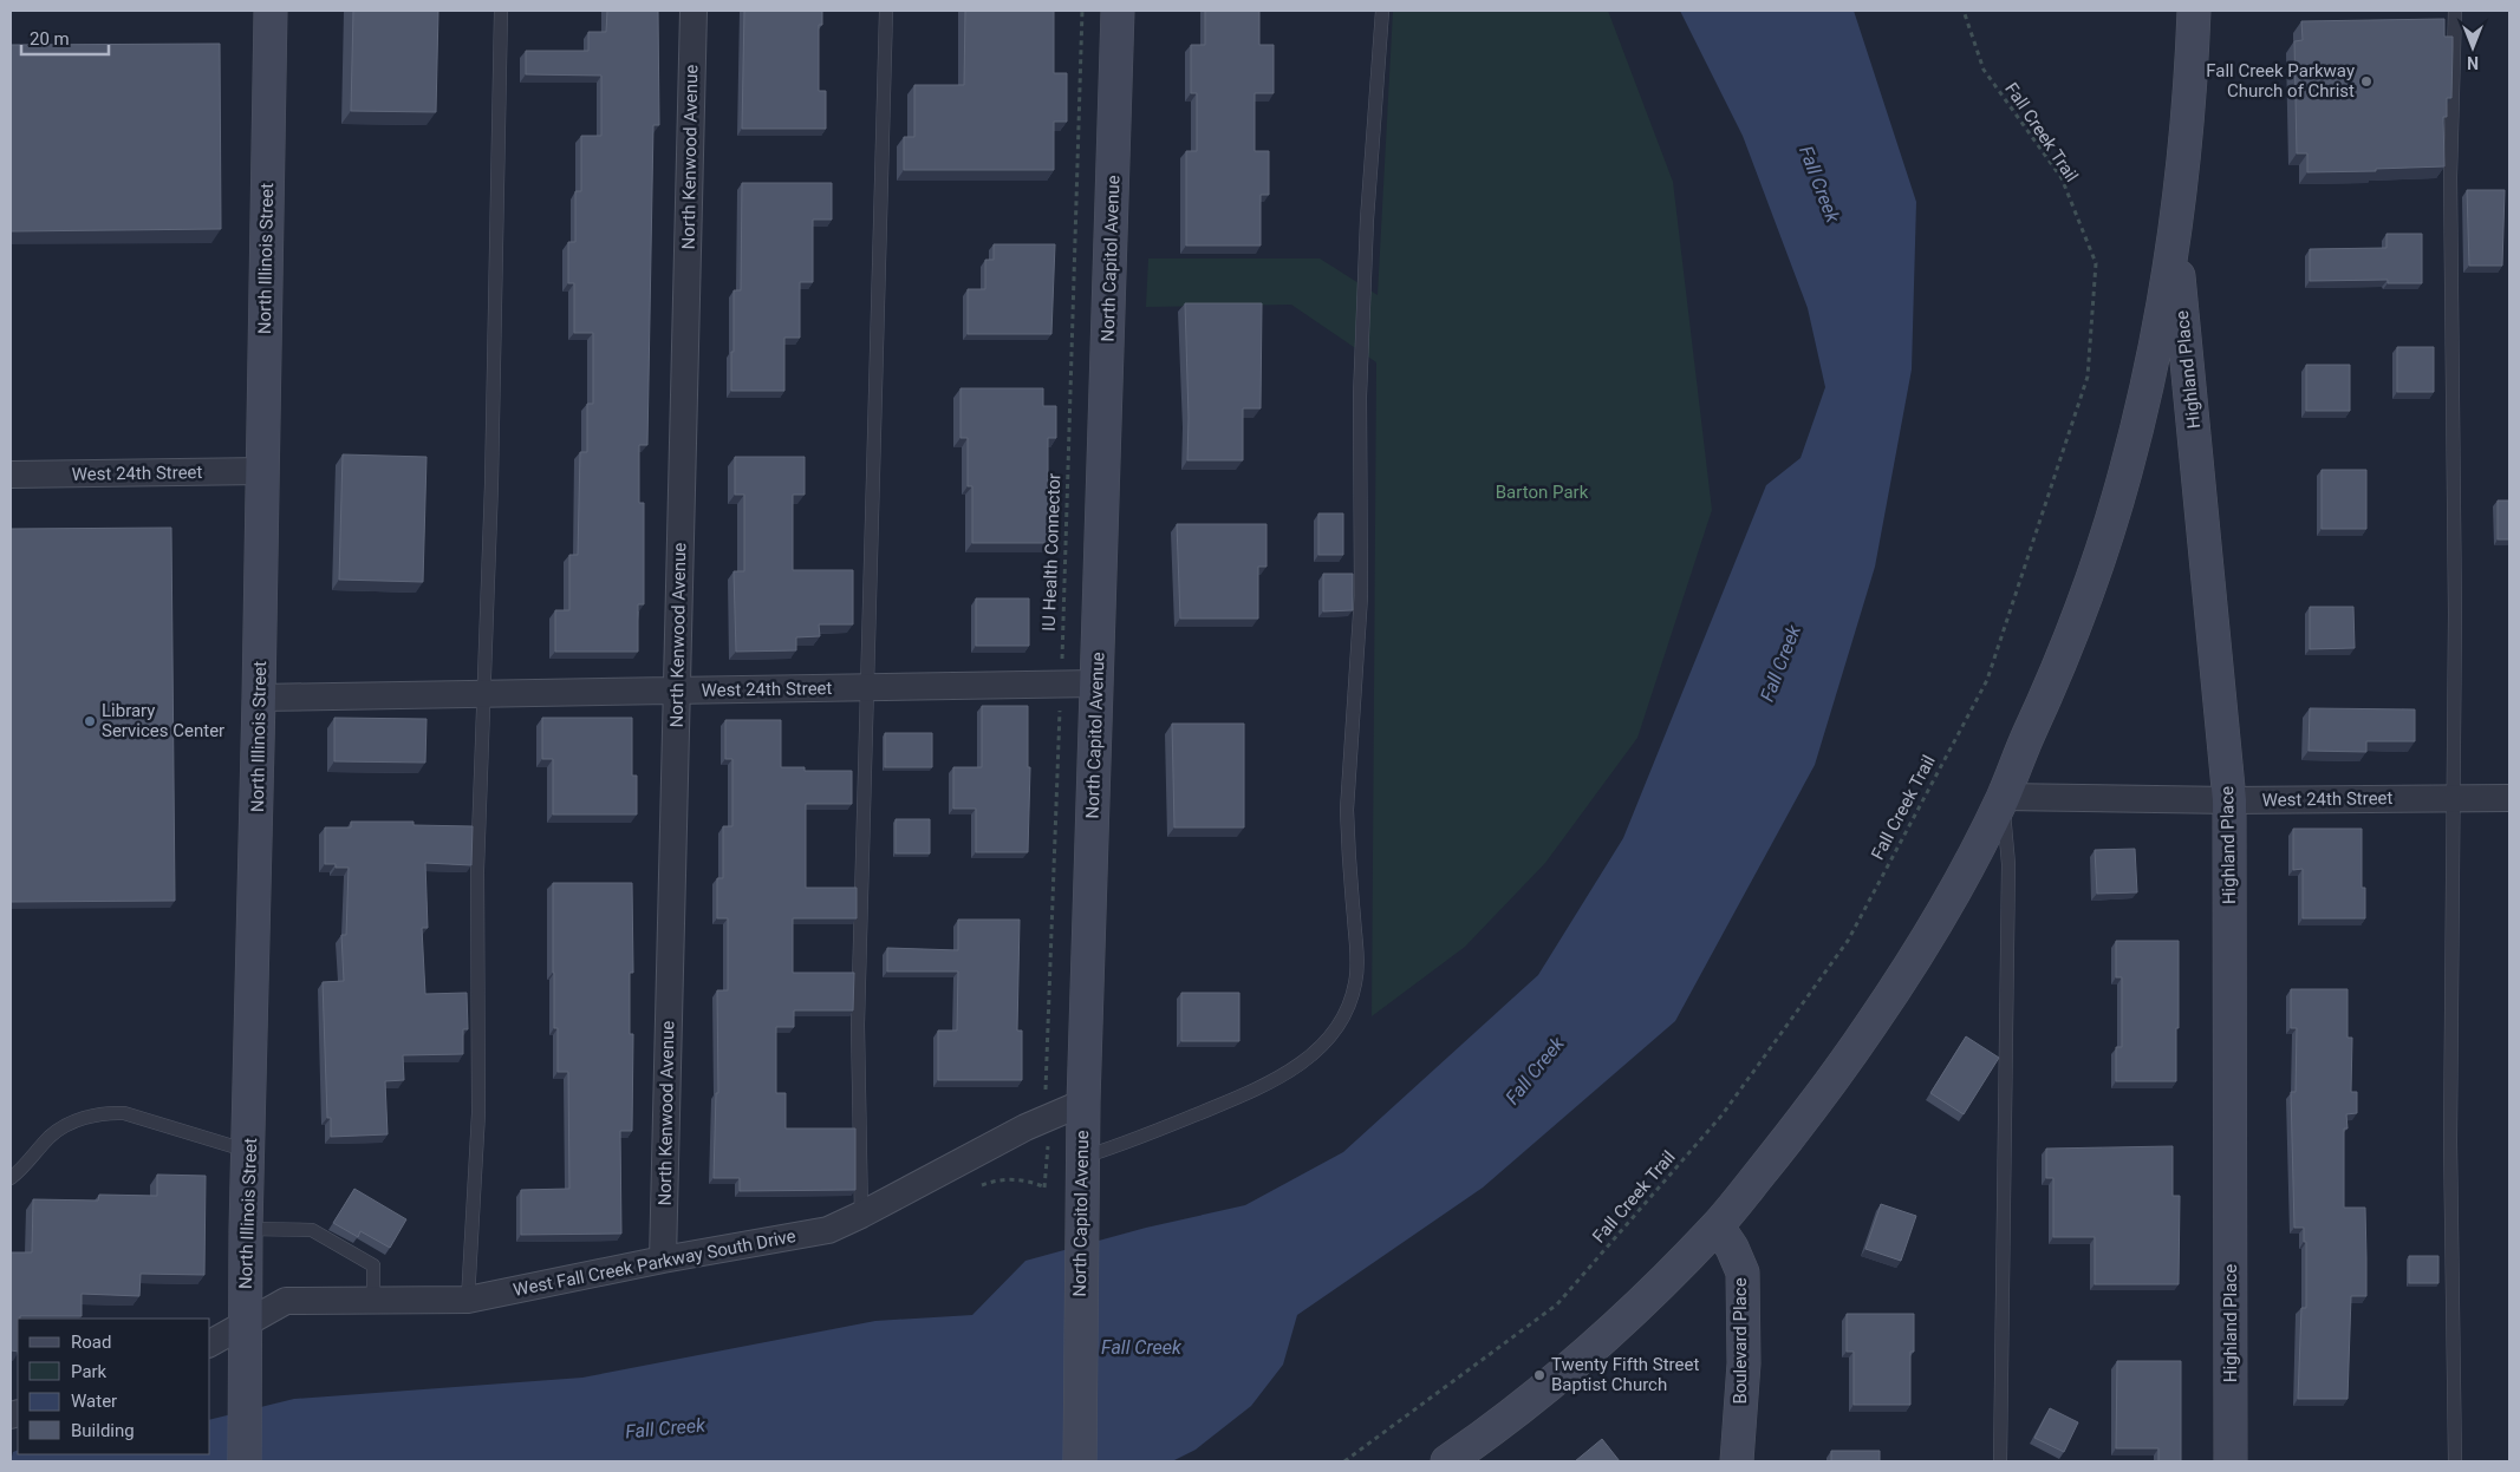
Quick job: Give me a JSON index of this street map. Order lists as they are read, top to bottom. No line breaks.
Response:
{"streets":{"main road":["North Illinois Street","North Capitol Avenue","Highland Place","Boulevard Place"],"street":["North Kenwood Avenue","West 24th Street","West Fall Creek Parkway South Drive"],"path":["Fall Creek Trail","IU Health Connector"]},"crossings":[["North Kenwood Avenue","West 24th Street"],["North Kenwood Avenue","West Fall Creek Parkway South Drive"],["North Illinois Street","West 24th Street"],["North Illinois Street","West Fall Creek Parkway South Drive"],["North Capitol Avenue","West 24th Street"],["North Capitol Avenue","West Fall Creek Parkway South Drive"],["Highland Place","West 24th Street"],["West 24th Street","IU Health Connector"]],"water":["Fall Creek"],"parks":["Barton Park"],"places":["Fall Creek Parkway Church of Christ","Library Services Center","Twenty Fifth Street Baptist Church"],"legend":["Road","Park","Water","Building"],"scale_bar":"20 m","north":"bottom"}
